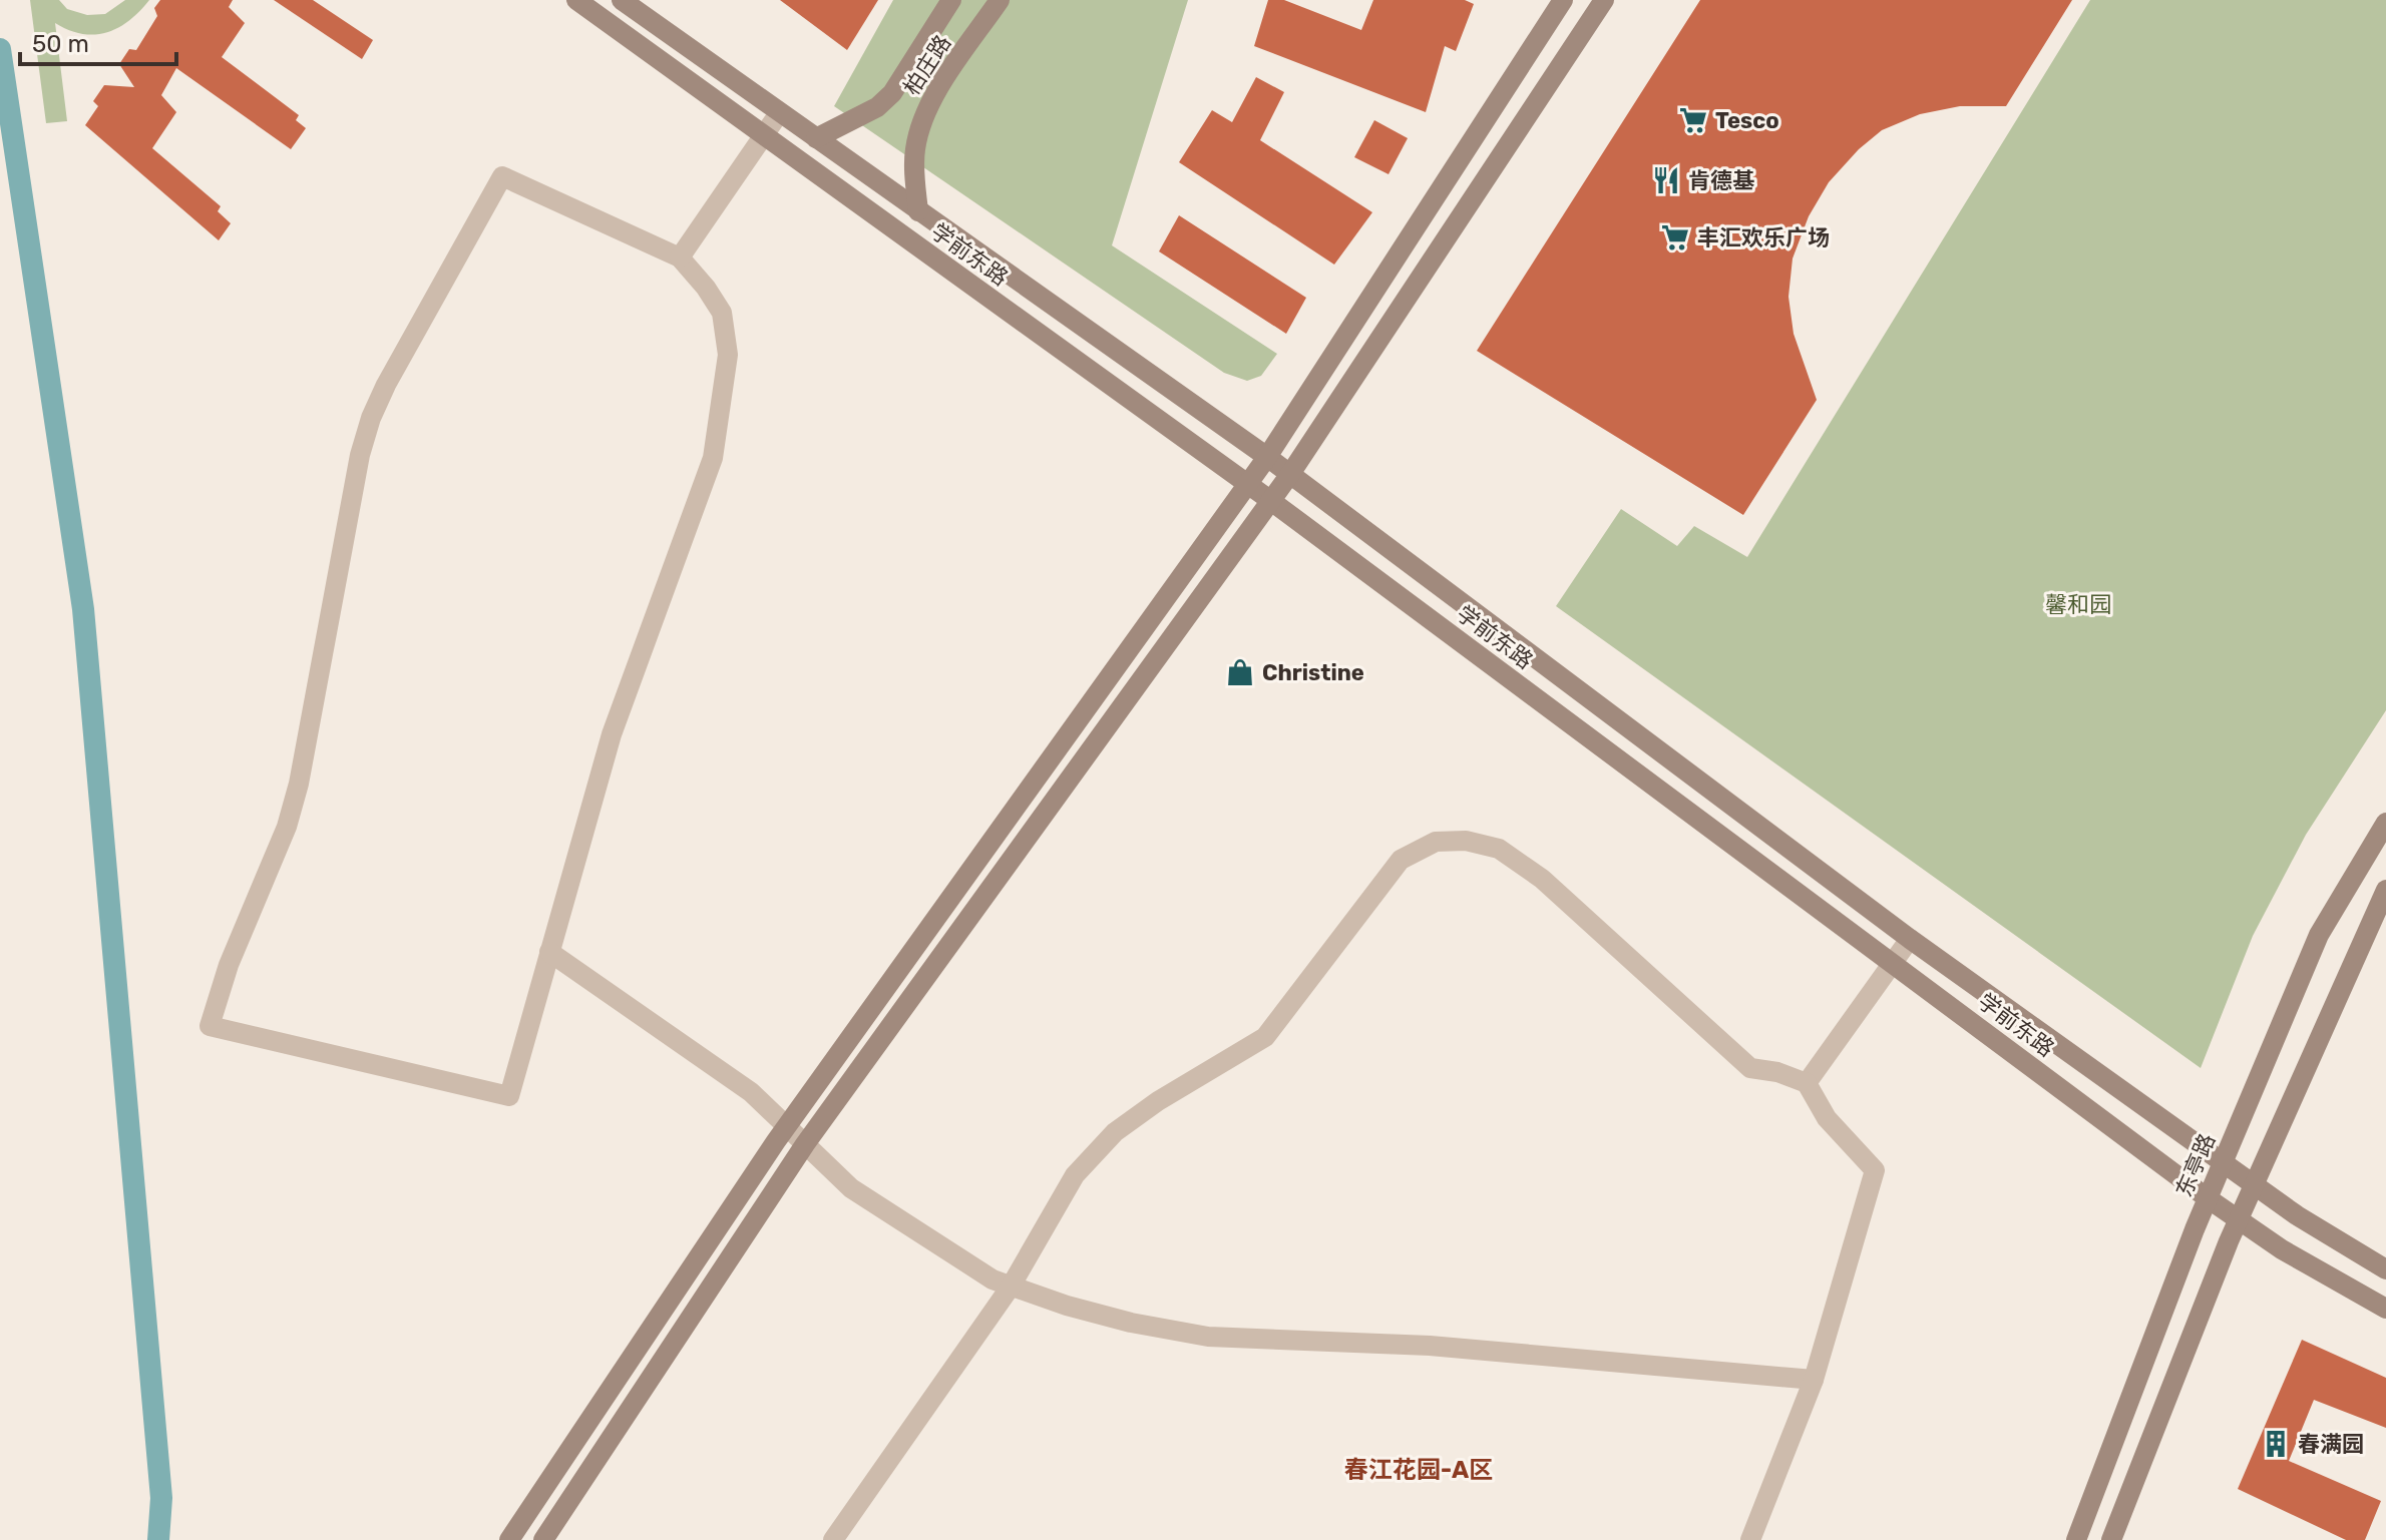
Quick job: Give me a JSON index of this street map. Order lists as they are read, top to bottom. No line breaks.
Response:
{"streets":{"main road":["柏庄路","学前东路","东亭路"]},"crossings":[["柏庄路","学前东路"],["学前东路","东亭路"]],"districts":["春江花园-A区"],"parks":["馨和园"],"places":{"supermarket":["Tesco","丰汇欢乐广场"],"restaurant":["肯德基"],"shop":["Christine"],"building":["春满园"]},"scale_bar":"50 m"}
